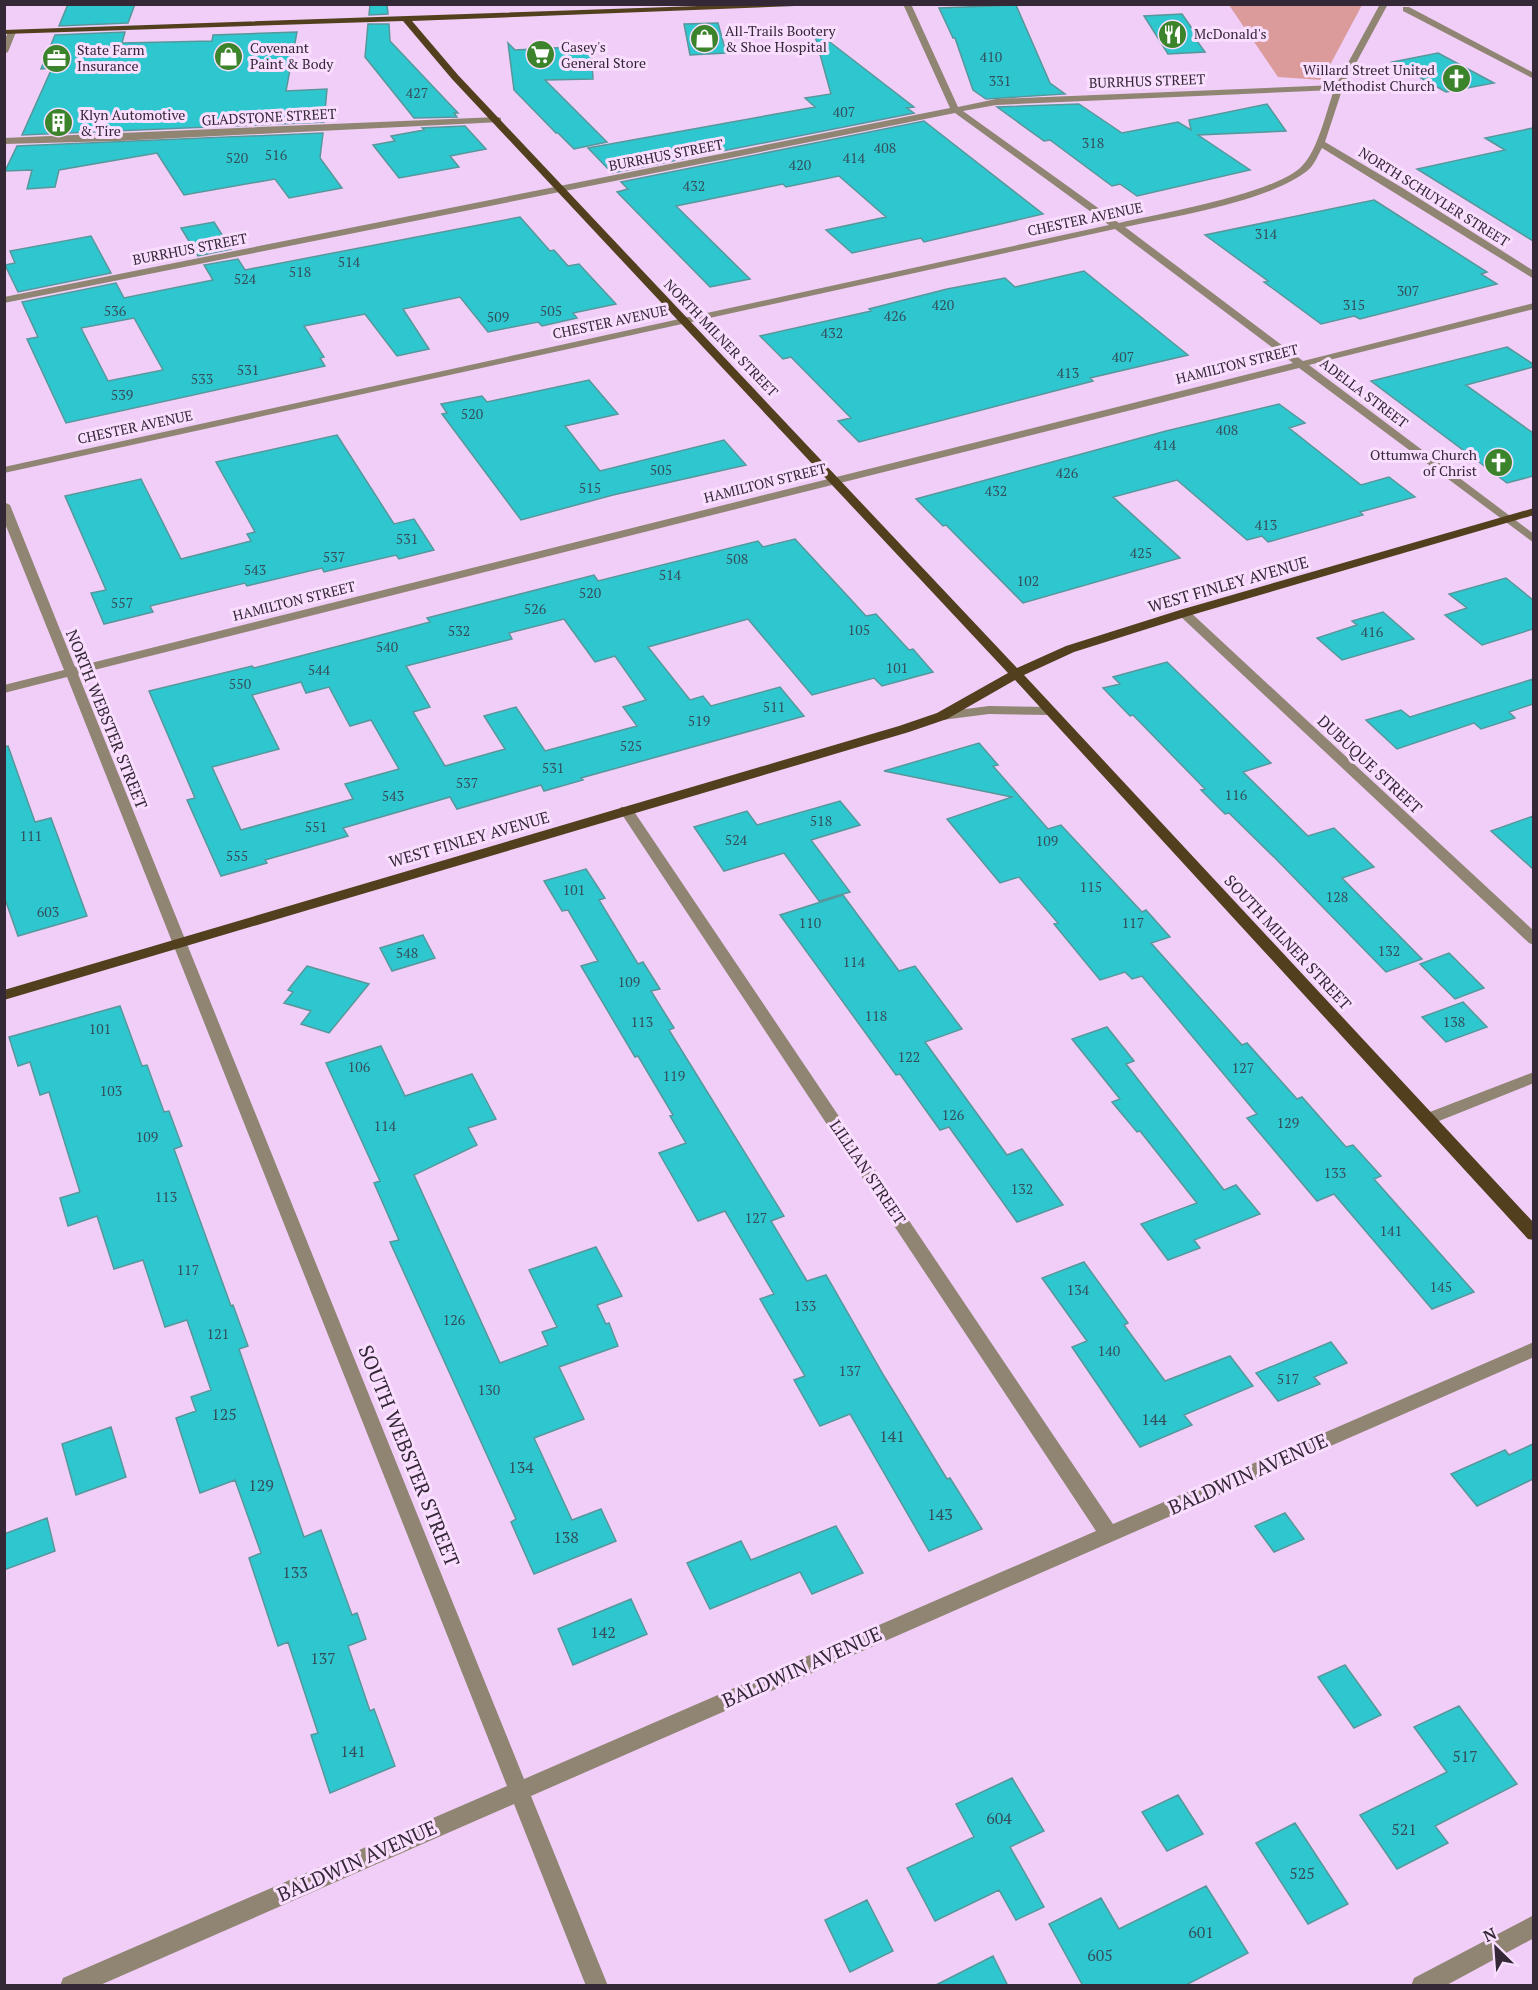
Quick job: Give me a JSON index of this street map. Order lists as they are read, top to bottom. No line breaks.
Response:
{"streets":{"main road":["NORTH MILNER STREET","WEST FINLEY AVENUE","SOUTH MILNER STREET"],"street":["BURRHUS STREET","GLADSTONE STREET","NORTH SCHUYLER STREET","CHESTER AVENUE","HAMILTON STREET","ADELLA STREET","NORTH WEBSTER STREET","DUBUQUE STREET","LILLIAN STREET","SOUTH WEBSTER STREET","BALDWIN AVENUE"]},"crossings":[["BURRHUS STREET","CHESTER AVENUE"],["BURRHUS STREET","NORTH MILNER STREET"],["BURRHUS STREET","ADELLA STREET"],["GLADSTONE STREET","NORTH MILNER STREET"],["NORTH SCHUYLER STREET","CHESTER AVENUE"],["CHESTER AVENUE","NORTH MILNER STREET"],["CHESTER AVENUE","ADELLA STREET"],["NORTH MILNER STREET","HAMILTON STREET"],["NORTH MILNER STREET","WEST FINLEY AVENUE"],["NORTH MILNER STREET","SOUTH MILNER STREET"],["HAMILTON STREET","ADELLA STREET"],["HAMILTON STREET","NORTH WEBSTER STREET"],["ADELLA STREET","WEST FINLEY AVENUE"],["WEST FINLEY AVENUE","NORTH WEBSTER STREET"],["WEST FINLEY AVENUE","DUBUQUE STREET"],["WEST FINLEY AVENUE","SOUTH MILNER STREET"],["WEST FINLEY AVENUE","LILLIAN STREET"],["WEST FINLEY AVENUE","SOUTH WEBSTER STREET"],["NORTH WEBSTER STREET","SOUTH WEBSTER STREET"],["LILLIAN STREET","BALDWIN AVENUE"],["SOUTH WEBSTER STREET","BALDWIN AVENUE"]],"places":{"restaurant":["McDonald's"],"shop":["All-Trails Bootery & Shoe Hospital","Covenant Paint & Body"],"supermarket":["Casey's General Store"],"office":["State Farm Insurance"],"church":["Willard Street United Methodist Church","Ottumwa Church of Christ"],"building":["Klyn Automotive & Tire"]},"house_numbers":["410","331","427","407","318","408","516","520","414","420","432","314","514","518","524","307","420","315","536","505","426","509","432","407","531","413","533","539","520","408","414","505","426","515","432","413","531","425","537","508","543","514","102","520","557","526","105","532","416","540","101","544","550","511","519","525","531","537","116","543","518","551","111","524","109","555","115","101","128","603","110","117","132","548","114","109","118","113","138","101","122","106","127","119","103","126","129","114","109","133","132","113","127","141","117","145","134","133","126","121","140","137","517","130","125","144","141","134","129","143","138","133","142","137","141","517","604","521","525","601","605"],"north":"top left"}
